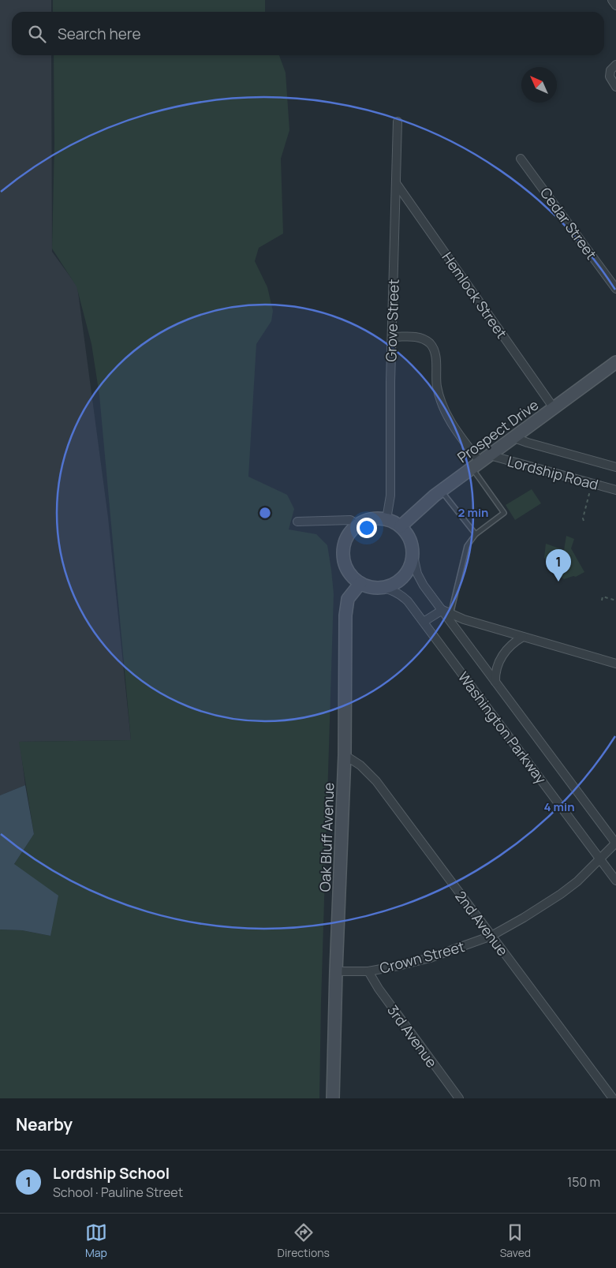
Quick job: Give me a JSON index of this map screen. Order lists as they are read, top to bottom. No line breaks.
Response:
{"streets":{"main road":["Prospect Drive","Oak Bluff Avenue"],"street":["Cedar Street","Hemlock Street","Grove Street","Lordship Road","Washington Parkway","2nd Avenue","Crown Street","3rd Avenue"]},"crossings":[["Hemlock Street","Grove Street"],["Hemlock Street","Prospect Drive"],["Grove Street","Prospect Drive"],["Grove Street","Washington Parkway"],["Grove Street","Oak Bluff Avenue"],["Prospect Drive","Lordship Road"],["Prospect Drive","Washington Parkway"],["Prospect Drive","Oak Bluff Avenue"],["Washington Parkway","Oak Bluff Avenue"],["Washington Parkway","Crown Street"],["Oak Bluff Avenue","2nd Avenue"],["Oak Bluff Avenue","Crown Street"],["2nd Avenue","Crown Street"],["Crown Street","3rd Avenue"]],"north":"top left","page":{"search":"Search here","pins":"1","heading":"Nearby","list":[{"mark":"1","name":"Lordship School","note":"School · Pauline Street","value":"150 m"}],"nav":["Map","Directions","Saved"]},"rings":["2 min","4 min"]}
